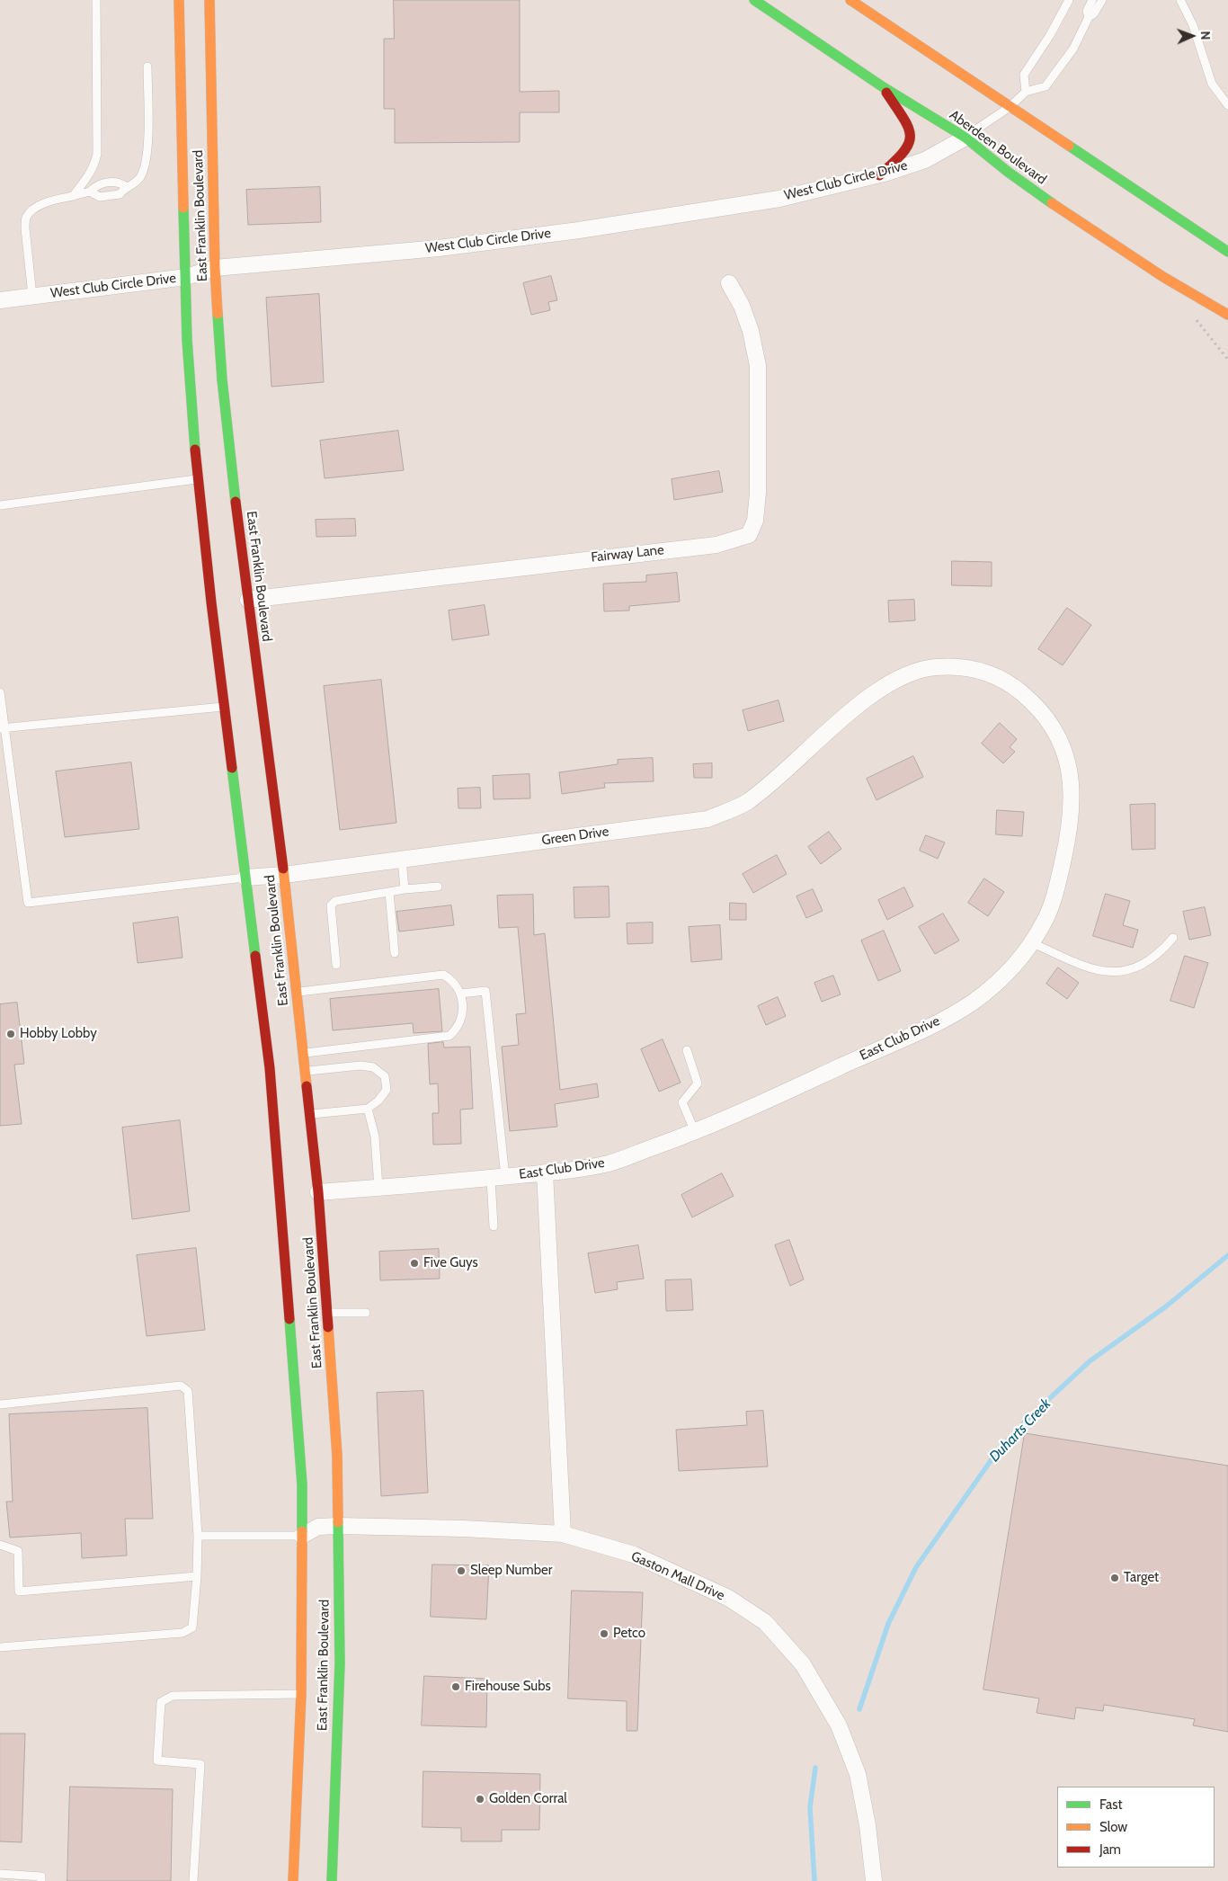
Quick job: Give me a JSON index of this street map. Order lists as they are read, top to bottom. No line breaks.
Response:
{"streets":{"main road":["Aberdeen Boulevard","East Franklin Boulevard"],"street":["West Club Circle Drive","Fairway Lane","Green Drive","East Club Drive","Gaston Mall Drive"]},"crossings":[["Aberdeen Boulevard","West Club Circle Drive"],["West Club Circle Drive","East Franklin Boulevard"],["East Franklin Boulevard","Fairway Lane"],["East Franklin Boulevard","Green Drive"],["East Franklin Boulevard","East Club Drive"],["East Franklin Boulevard","Gaston Mall Drive"],["Green Drive","East Club Drive"]],"water":["Duharts Creek"],"places":["Hobby Lobby","Five Guys","Sleep Number","Target","Petco","Firehouse Subs","Golden Corral"],"legend":["Fast","Slow","Jam"],"north":"right"}
